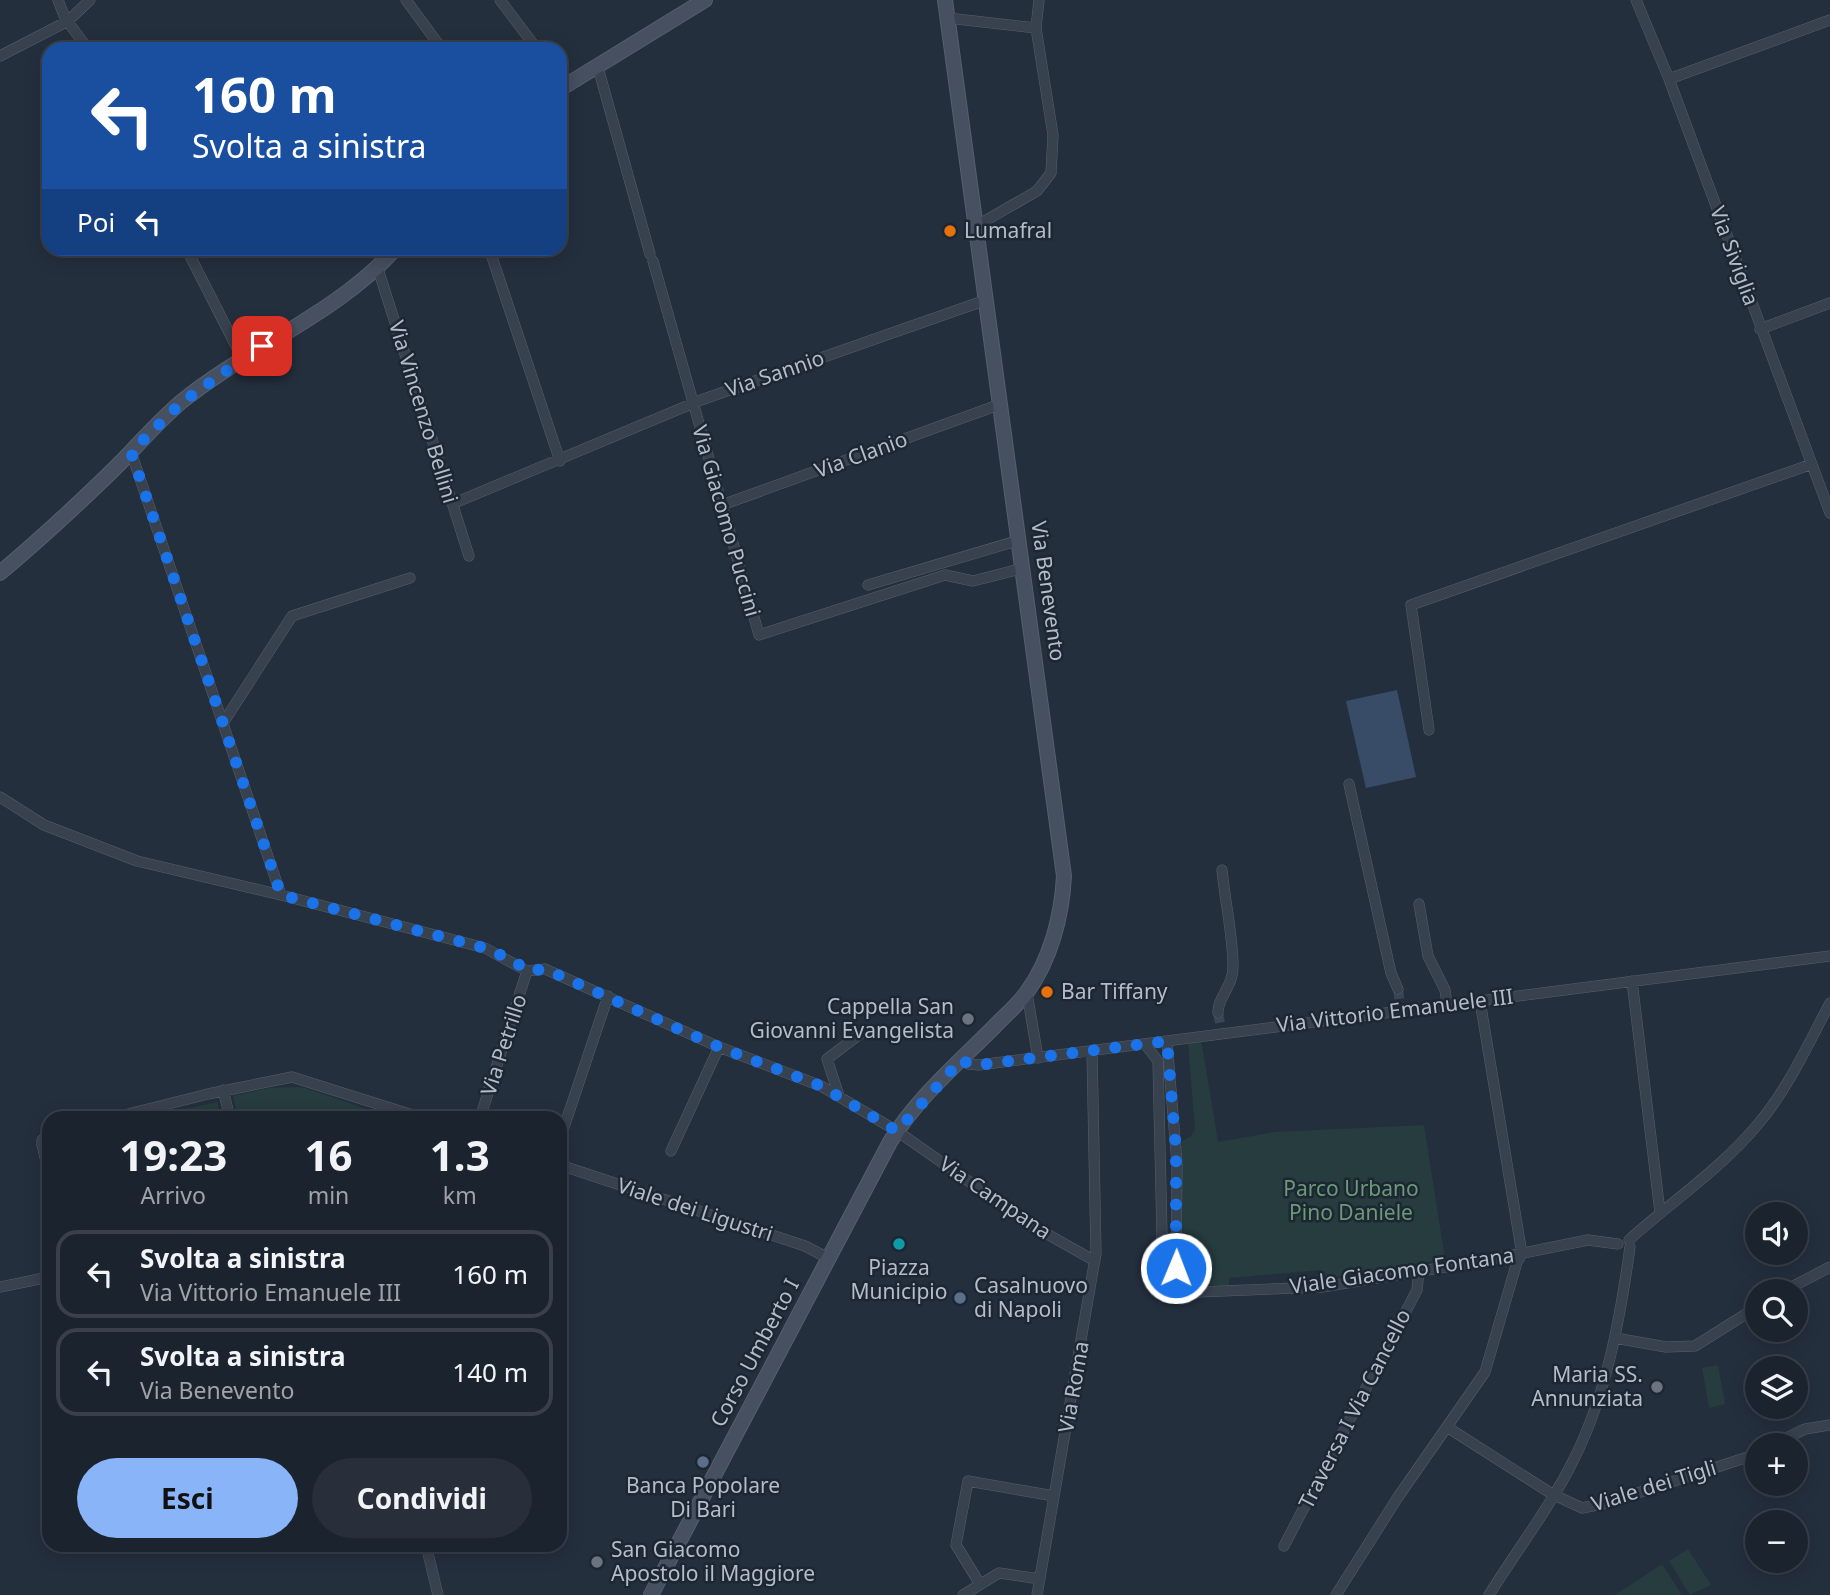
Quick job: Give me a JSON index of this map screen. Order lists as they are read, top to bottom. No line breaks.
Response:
{"streets":{"main road":["Via Benevento","Corso Umberto I"],"street":["Via Siviglia","Via Sannio","Via Vincenzo Bellini","Via Clanio","Via Giacomo Puccini","Via Vittorio Emanuele III","Via Petrillo","Via Campana","Viale dei Ligustri","Viale Giacomo Fontana","Via Roma","Traversa I Via Cancello","Viale dei Tigli"]},"crossings":[["Via Sannio","Via Vincenzo Bellini"],["Via Sannio","Via Giacomo Puccini"],["Via Sannio","Via Benevento"],["Via Clanio","Via Giacomo Puccini"],["Via Clanio","Via Benevento"],["Via Giacomo Puccini","Via Benevento"],["Via Benevento","Via Vittorio Emanuele III"],["Via Benevento","Via Campana"],["Via Benevento","Corso Umberto I"],["Via Vittorio Emanuele III","Via Roma"],["Via Petrillo","Via Campana"],["Via Campana","Corso Umberto I"],["Via Campana","Via Roma"],["Viale dei Ligustri","Corso Umberto I"],["Viale Giacomo Fontana","Traversa I Via Cancello"]],"parks":["Parco Urbano Pino Daniele"],"places":["Lumafral","Bar Tiffany","Cappella San Giovanni Evangelista","Piazza Municipio","Casalnuovo di Napoli","Maria SS. Annunziata","Banca Popolare Di Bari","San Giacomo Apostolo il Maggiore"],"page":{"turn":["160 m","Svolta a sinistra"],"then":"Poi","eta":["19:23","Arrivo","16","min","1.3","km"],"map_buttons":["+","−"],"list":[{"name":"Svolta a sinistra","note":"Via Vittorio Emanuele III","value":"160 m"},{"name":"Svolta a sinistra","note":"Via Benevento","value":"140 m"}],"buttons":["Esci","Condividi"]}}
